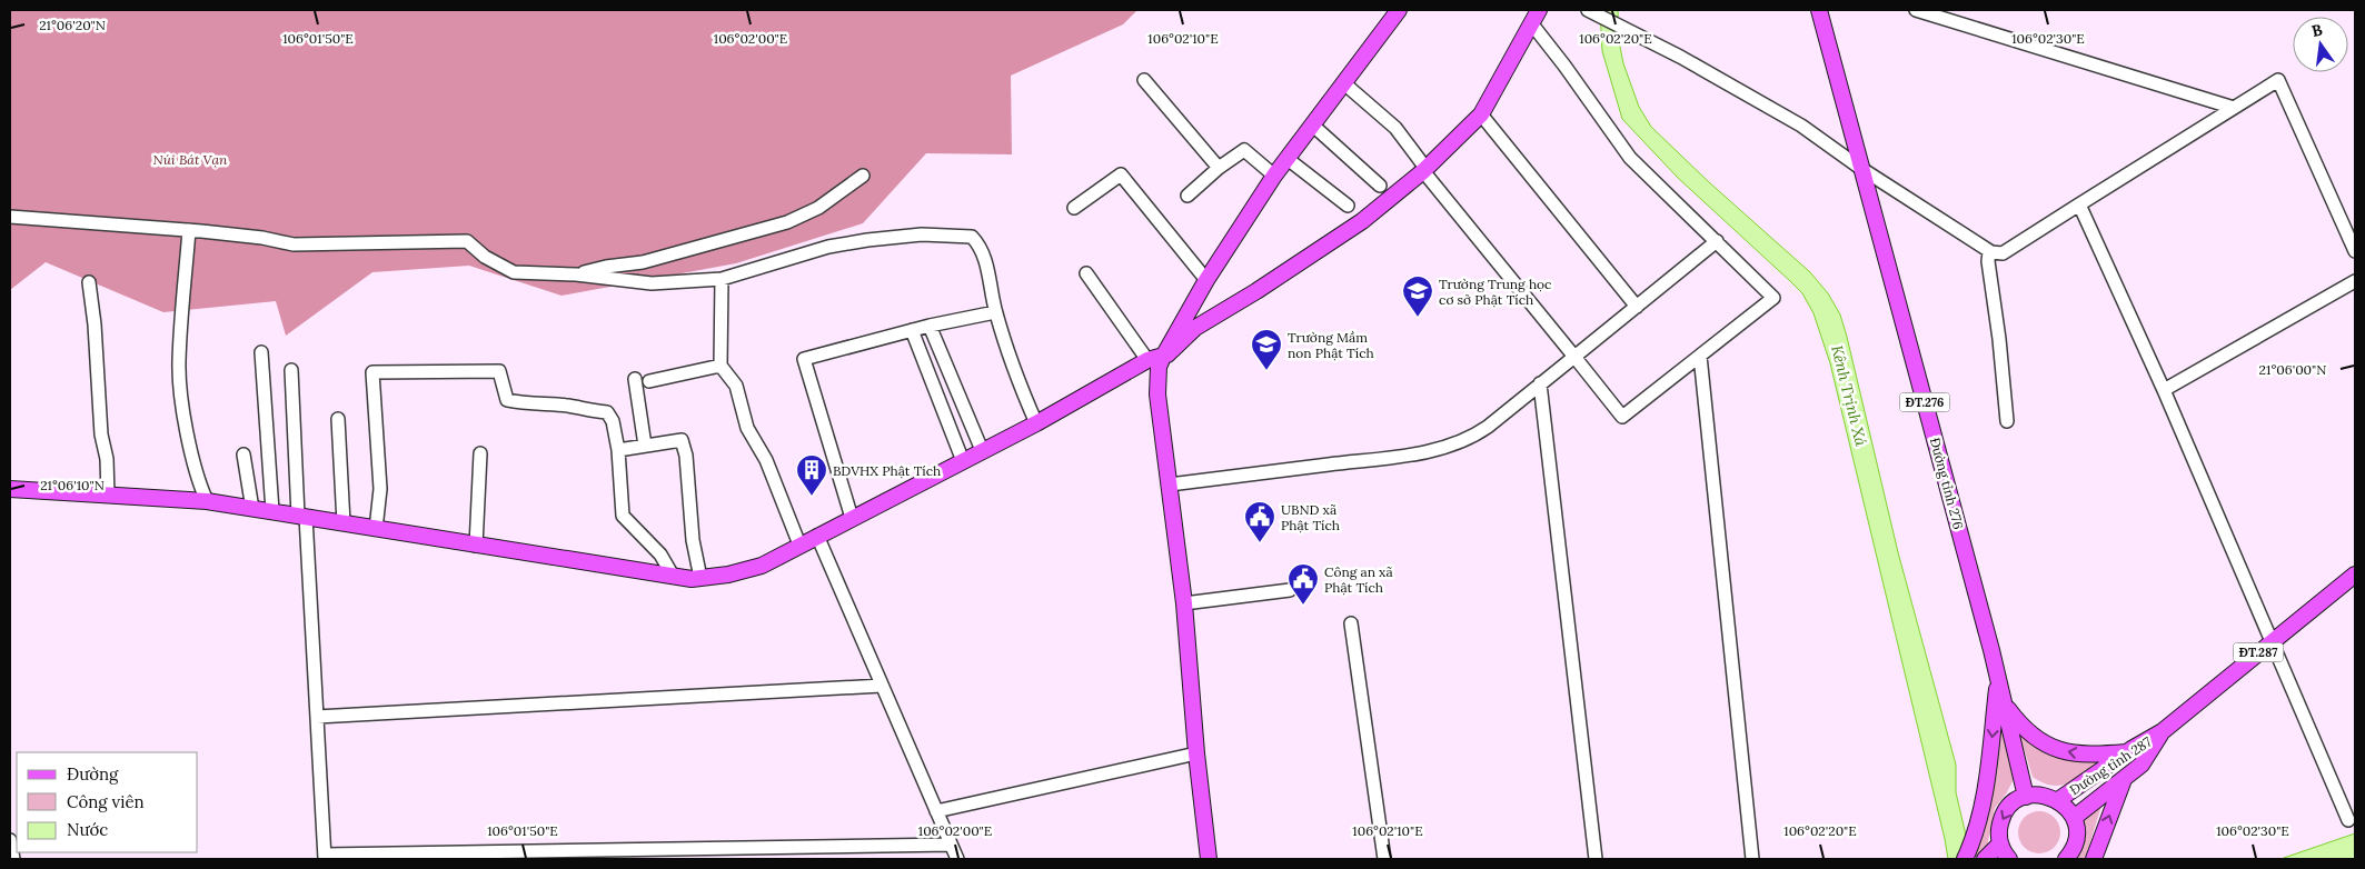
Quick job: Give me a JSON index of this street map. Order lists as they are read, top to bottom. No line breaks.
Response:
{"streets":{"main road":["ĐT.276","Đường tỉnh 276","ĐT.287","Đường tỉnh 287"]},"water":["Kênh Trịnh Xá"],"parks":["Núi Bát Vạn"],"places":{"school or university":["Trường Trung học cơ sở Phật Tích","Trường Mầm non Phật Tích"],"building":["BDVHX Phật Tích"],"public building":["UBND xã Phật Tích","Công an xã Phật Tích"]},"legend":["Đường","Công viên","Nước"],"north":"top","coordinates":["21°06'20\"N","106°01'50\"E","106°02'00\"E","106°02'10\"E","106°02'20\"E","106°02'30\"E","21°06'00\"N","21°06'10\"N"]}
